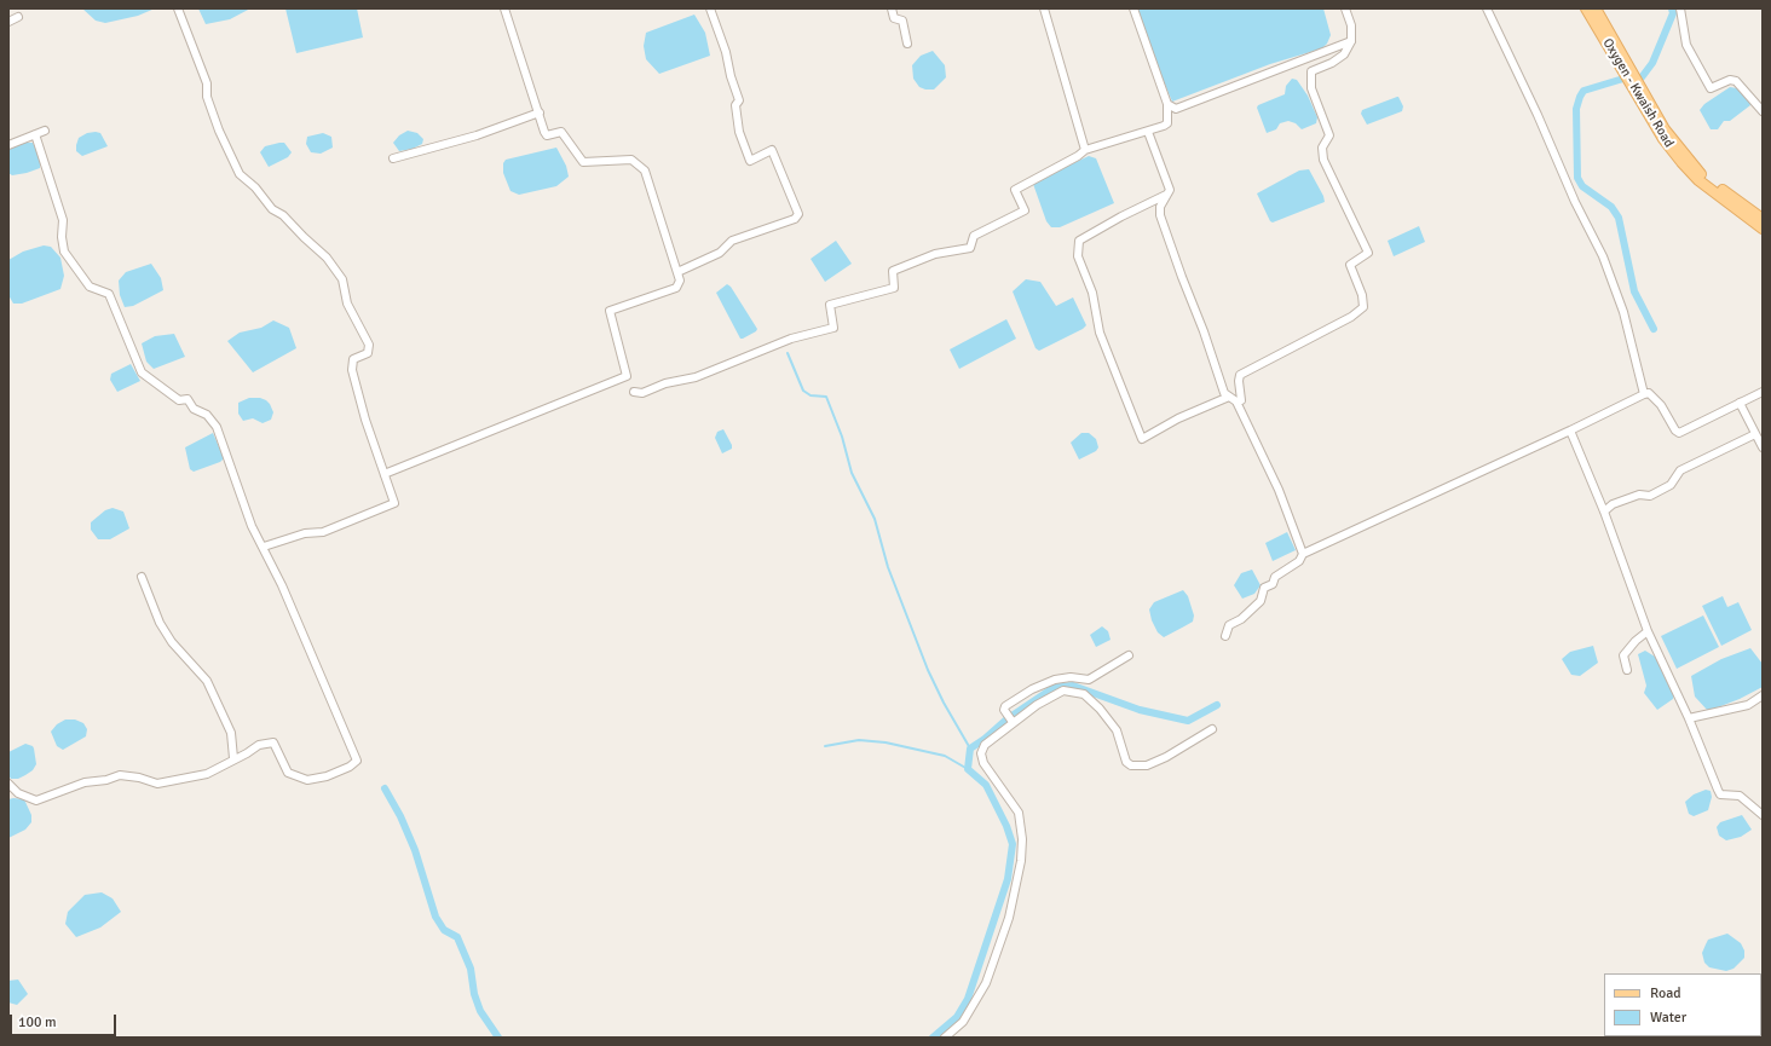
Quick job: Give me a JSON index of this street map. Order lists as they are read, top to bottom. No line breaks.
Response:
{"streets":{"main road":["Oxygen - Kwaish Road"]},"legend":["Road","Water"],"scale_bar":"100 m"}
